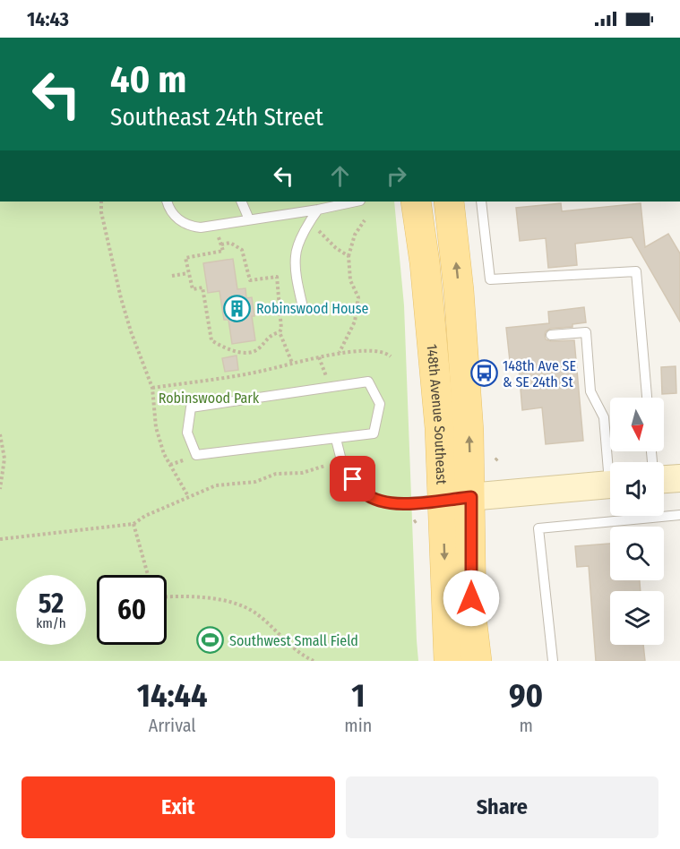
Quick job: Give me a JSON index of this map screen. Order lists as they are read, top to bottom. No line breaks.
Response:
{"streets":{"main road":["148th Avenue Southeast"]},"parks":["Robinswood Park"],"places":{"building":["Robinswood House"],"bus stop":["148th Ave SE & SE 24th St"],"sports":["Southwest Small Field"]},"north":"bottom","page":{"status":"14:43","turn":["40 m","Southeast 24th Street"],"speed":"52 km/h","limit":"60","eta":["14:44","Arrival","1","min","90","m"],"buttons":["Exit","Share"]}}
